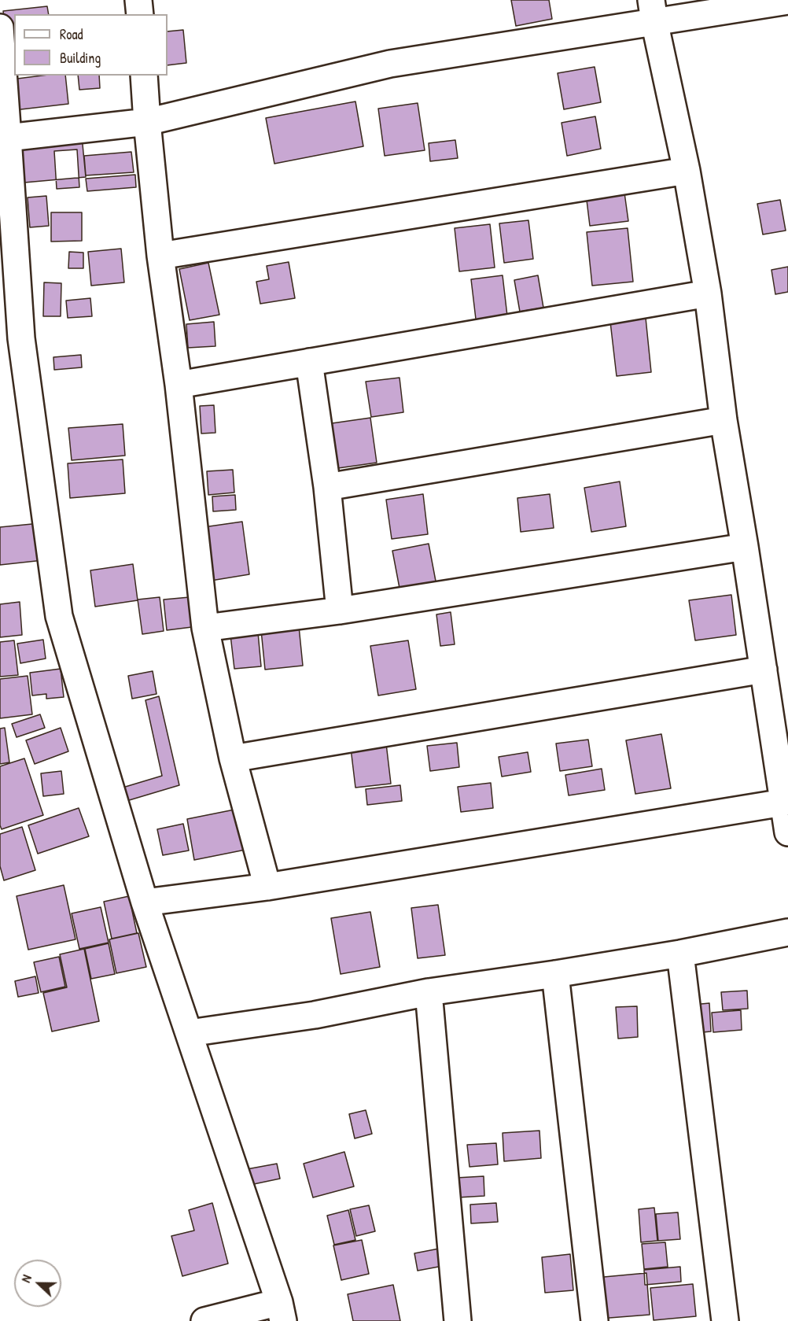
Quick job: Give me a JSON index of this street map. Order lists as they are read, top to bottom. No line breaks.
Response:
{"legend":["Road","Building"],"north":"left"}
